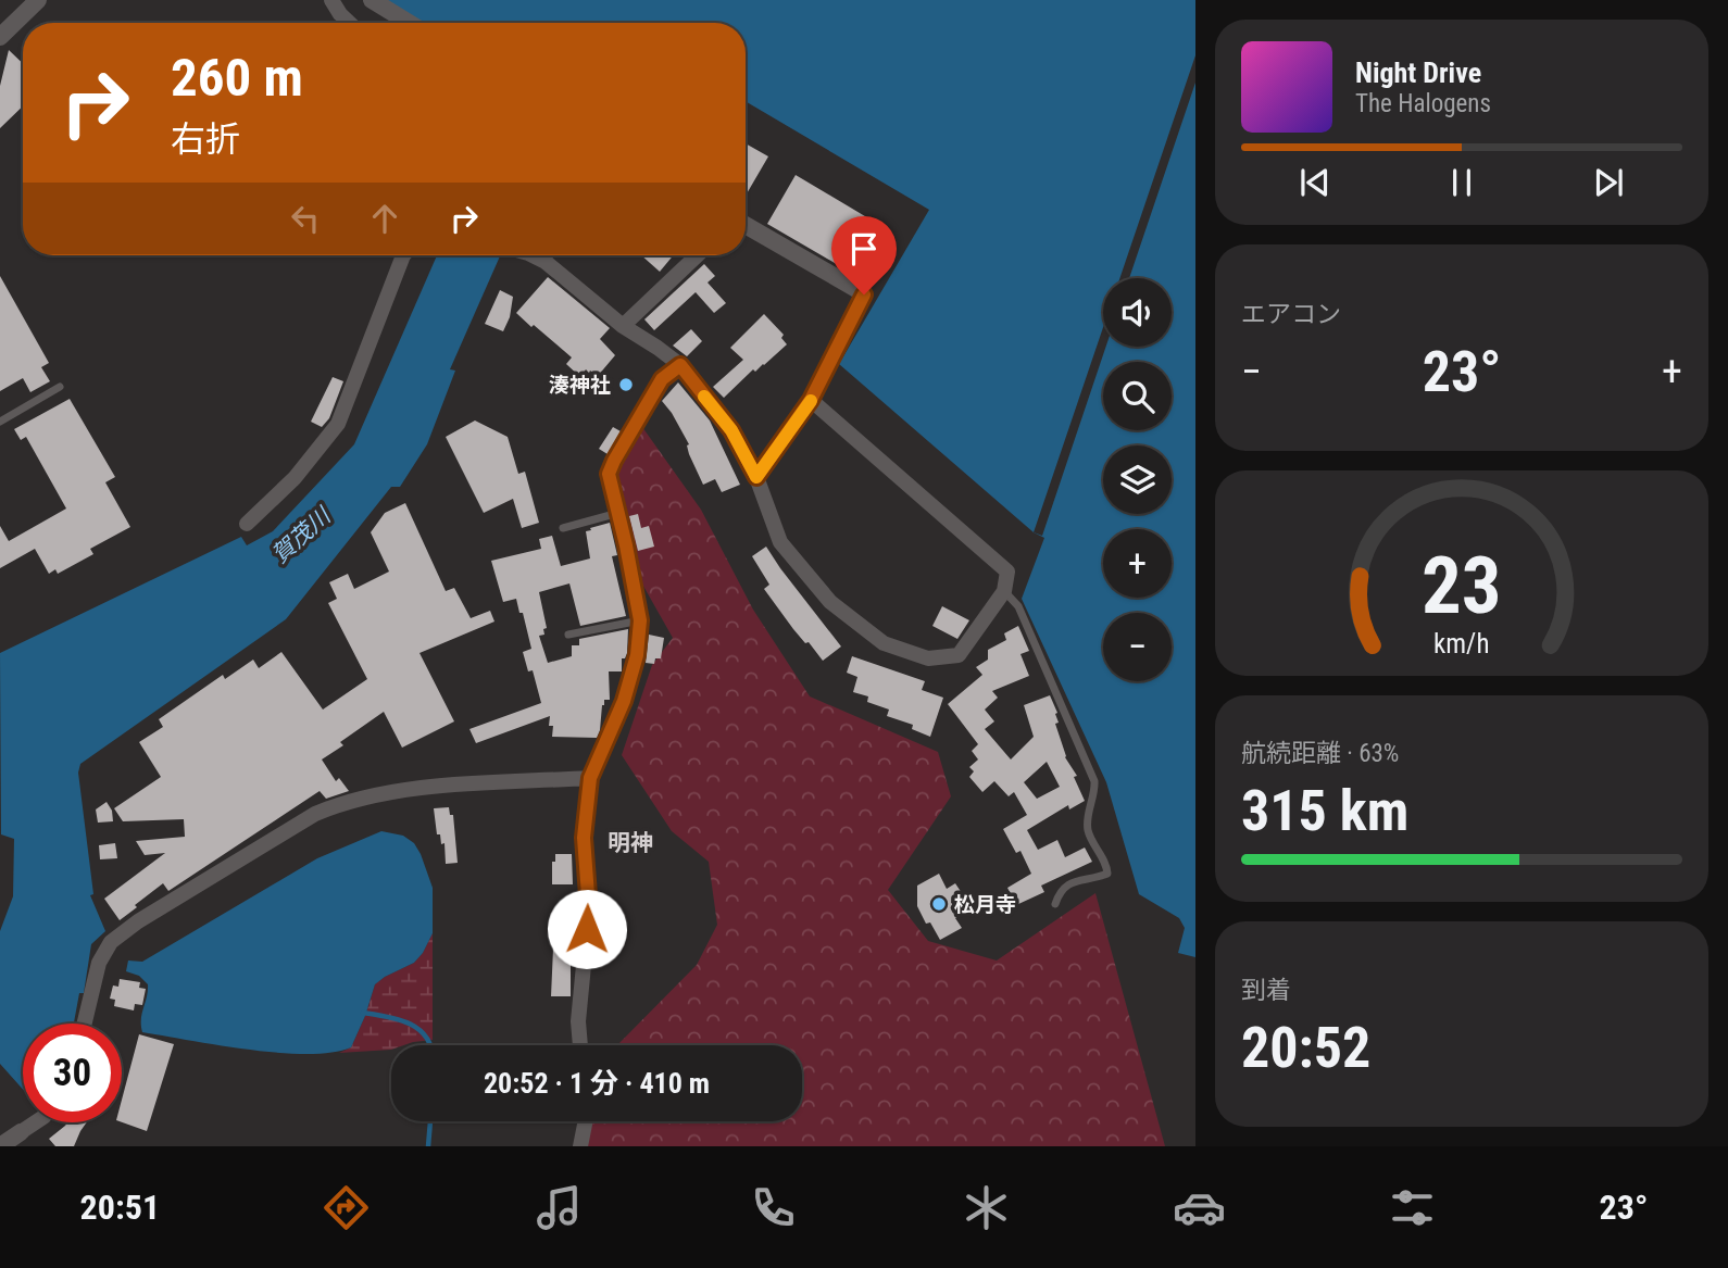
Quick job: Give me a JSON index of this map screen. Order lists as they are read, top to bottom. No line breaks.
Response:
{"districts":["明神"],"water":["賀茂川"],"places":["湊神社","松月寺"],"page":{"turn":["260 m","右折"],"song":["Night Drive","The Halogens"],"tile":["エアコン",["航続距離 · 63%","315 km"],["到着","20:52"]],"map_buttons":["+","−"],"heat":["−","23°","+"],"limit":"30","trip":"20:52 · 1 分 · 410 m","tabs":["20:51","23°"],"gauge":["23","km/h"]}}
